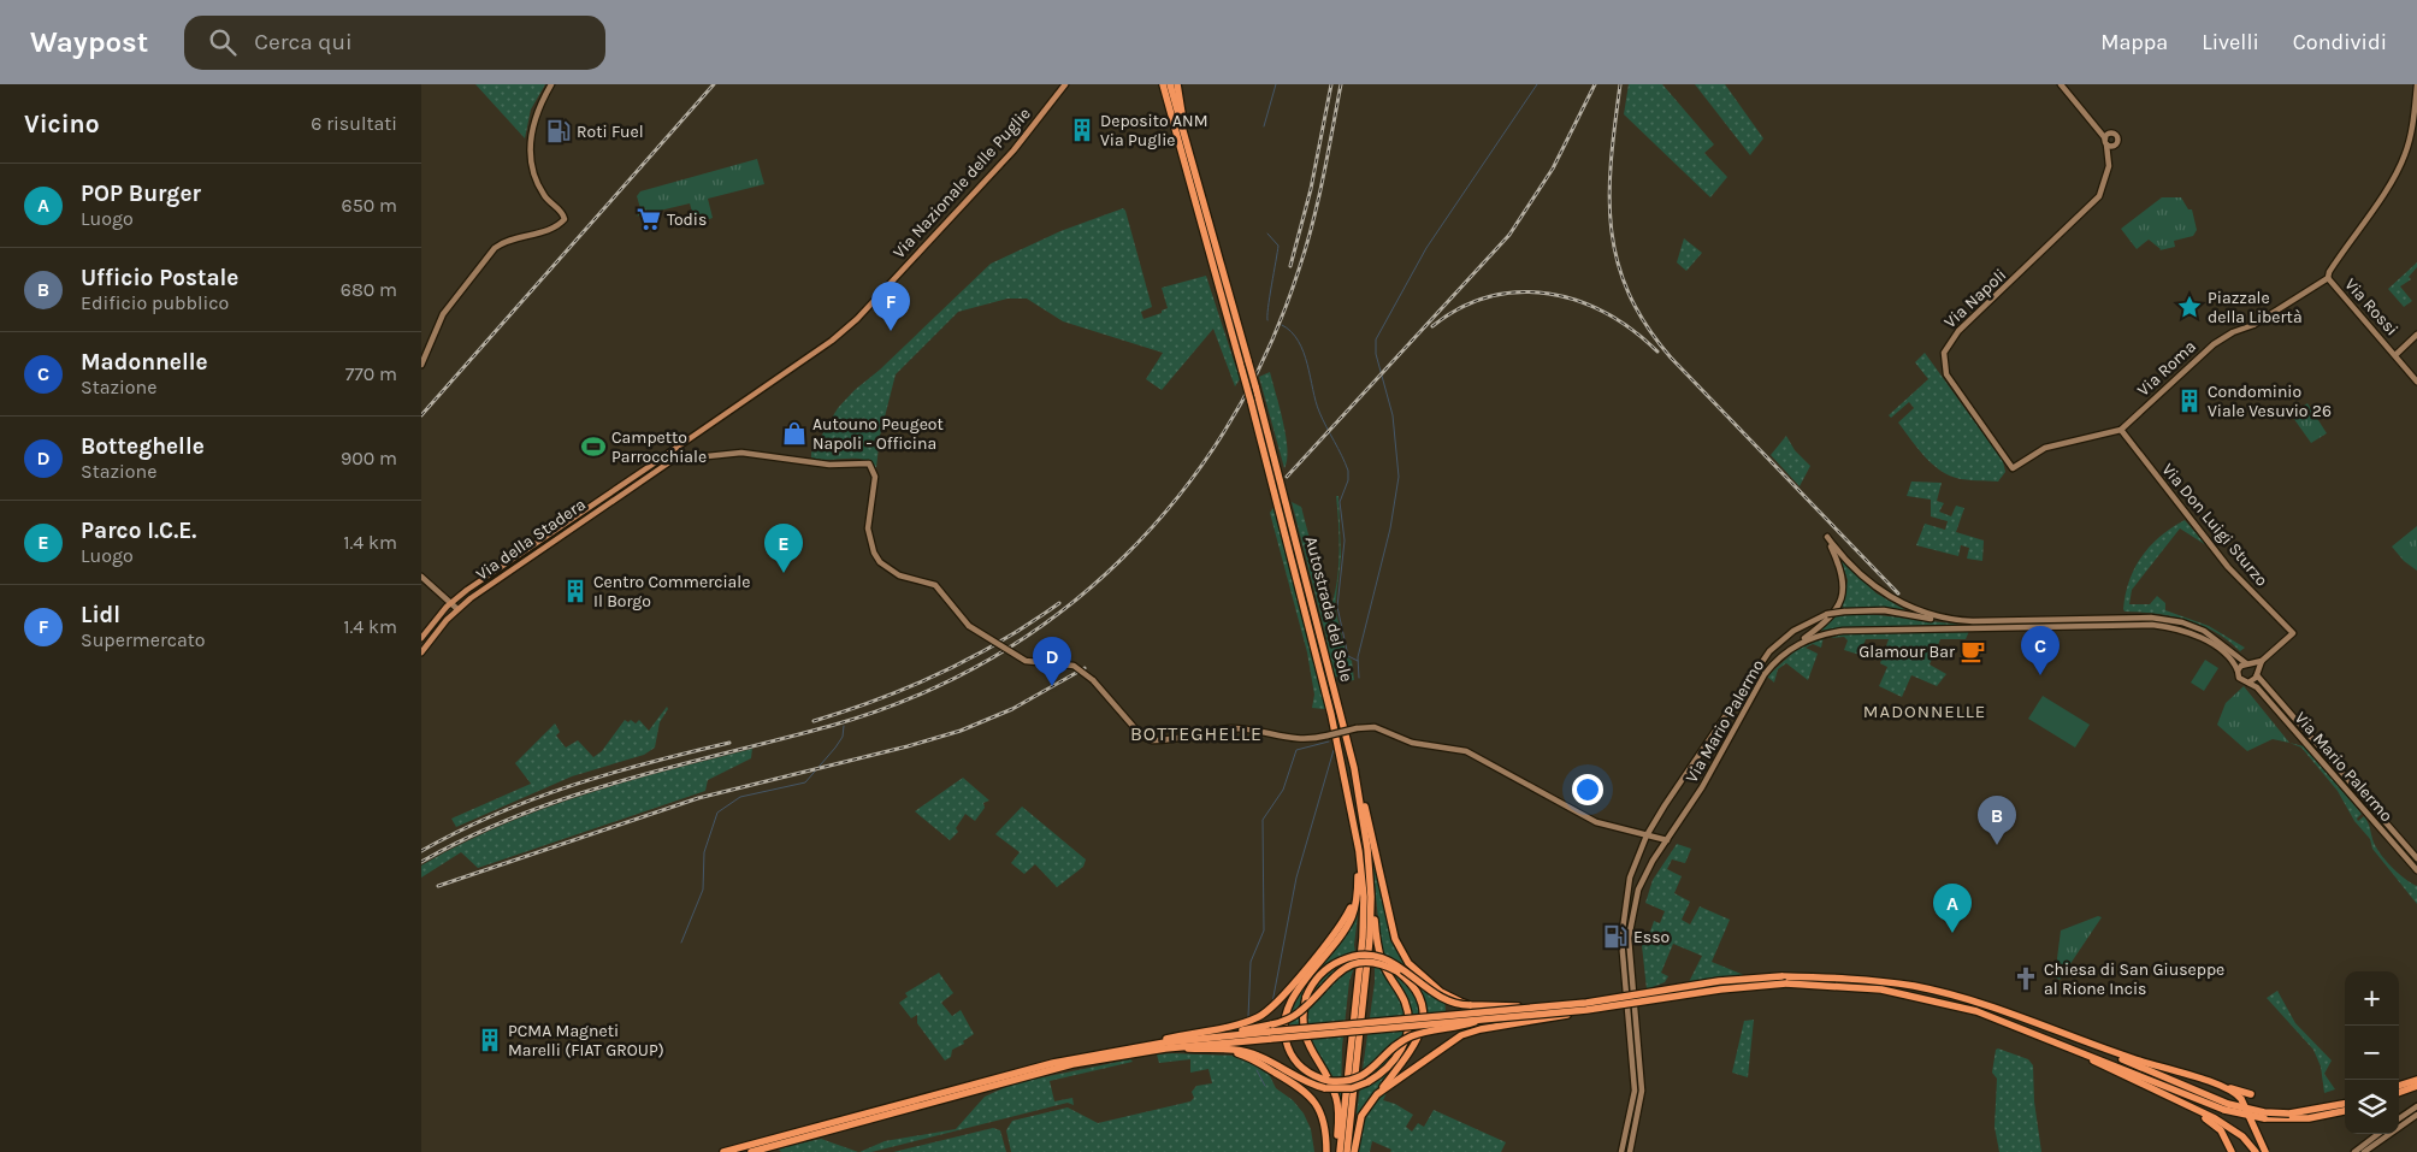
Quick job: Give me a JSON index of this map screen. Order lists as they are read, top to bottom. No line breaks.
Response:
{"streets":{"highway":["Autostrada del Sole"],"main road":["Via Nazionale delle Puglie","Via della Stadera"],"street":["Via Napoli","Via Rossi","Via Roma","Via Don Luigi Sturzo","Via Mario Palermo"]},"crossings":[["Via Nazionale delle Puglie","Via della Stadera"],["Via Napoli","Via Roma"],["Via Napoli","Via Don Luigi Sturzo"],["Via Rossi","Via Roma"],["Via Roma","Via Don Luigi Sturzo"]],"districts":["MADONNELLE","BOTTEGHELLE"],"places":{"building":["Deposito ANM Via Puglie","Condominio Viale Vesuvio 26","Centro Commerciale Il Borgo","PCMA Magneti Marelli (FIAT GROUP)"],"fuel station":["Roti Fuel","Esso"],"supermarket":["Todis"],"place":["Piazzale della Libertà"],"shop":["Autouno Peugeot Napoli - Officina"],"sports":["Campetto Parrocchiale"],"cafe":["Glamour Bar"],"church":["Chiesa di San Giuseppe al Rione Incis"]},"page":{"header":"Waypost","search":"Cerca qui","nav":["Mappa","Livelli","Condividi"],"heading":["Vicino","6 risultati"],"list":[{"mark":"A","name":"POP Burger","note":"Luogo","value":"650 m"},{"mark":"B","name":"Ufficio Postale","note":"Edificio pubblico","value":"680 m"},{"mark":"C","name":"Madonnelle","note":"Stazione","value":"770 m"},{"mark":"D","name":"Botteghelle","note":"Stazione","value":"900 m"},{"mark":"E","name":"Parco I.C.E.","note":"Luogo","value":"1.4 km"},{"mark":"F","name":"Lidl","note":"Supermercato","value":"1.4 km"}],"pins":["F","E","C","D","B","A"],"map_buttons":["+","−"]}}
